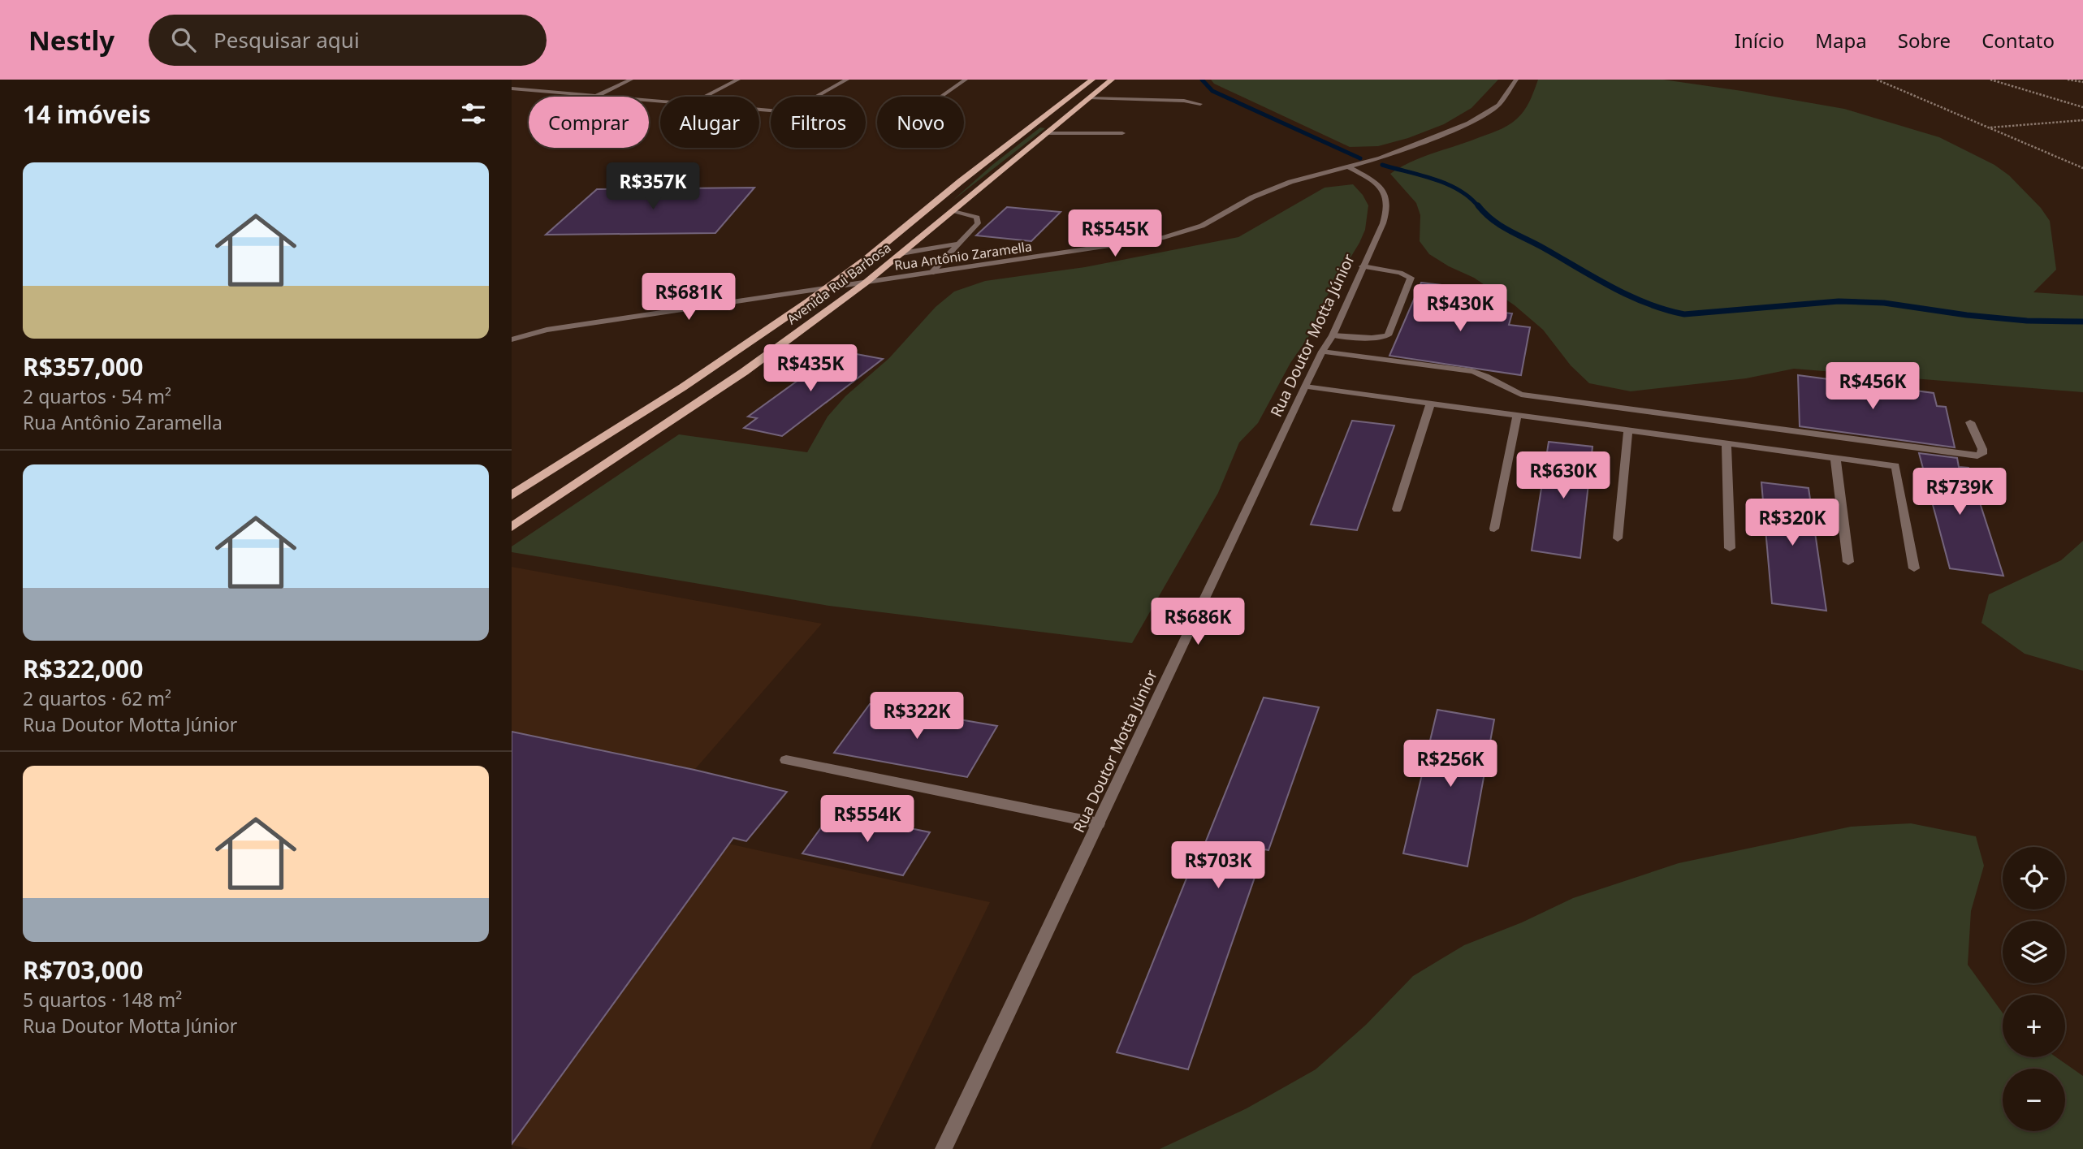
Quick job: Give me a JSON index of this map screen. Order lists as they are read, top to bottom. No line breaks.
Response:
{"streets":{"main road":["Avenida Rui Barbosa"],"street":["Rua Antônio Zaramella","Rua Doutor Motta Júnior"]},"crossings":[["Rua Antônio Zaramella","Avenida Rui Barbosa"],["Rua Antônio Zaramella","Rua Doutor Motta Júnior"]],"page":{"header":"Nestly","search":"Pesquisar aqui","nav":["Início","Mapa","Sobre","Contato"],"heading":"14 imóveis","chip":["Comprar","Alugar","Filtros","Novo"],"list":[{"name":"R$357,000","note":"2 quartos · 54 m² · Rua Antônio Zaramella"},{"name":"R$322,000","note":"2 quartos · 62 m² · Rua Doutor Motta Júnior"},{"name":"R$703,000","note":"5 quartos · 148 m² · Rua Doutor Motta Júnior"}],"price":["R$357K","R$545K","R$681K","R$430K","R$435K","R$456K","R$630K","R$739K","R$320K","R$686K","R$322K","R$256K","R$554K","R$703K"],"map_buttons":["+","−"]}}
